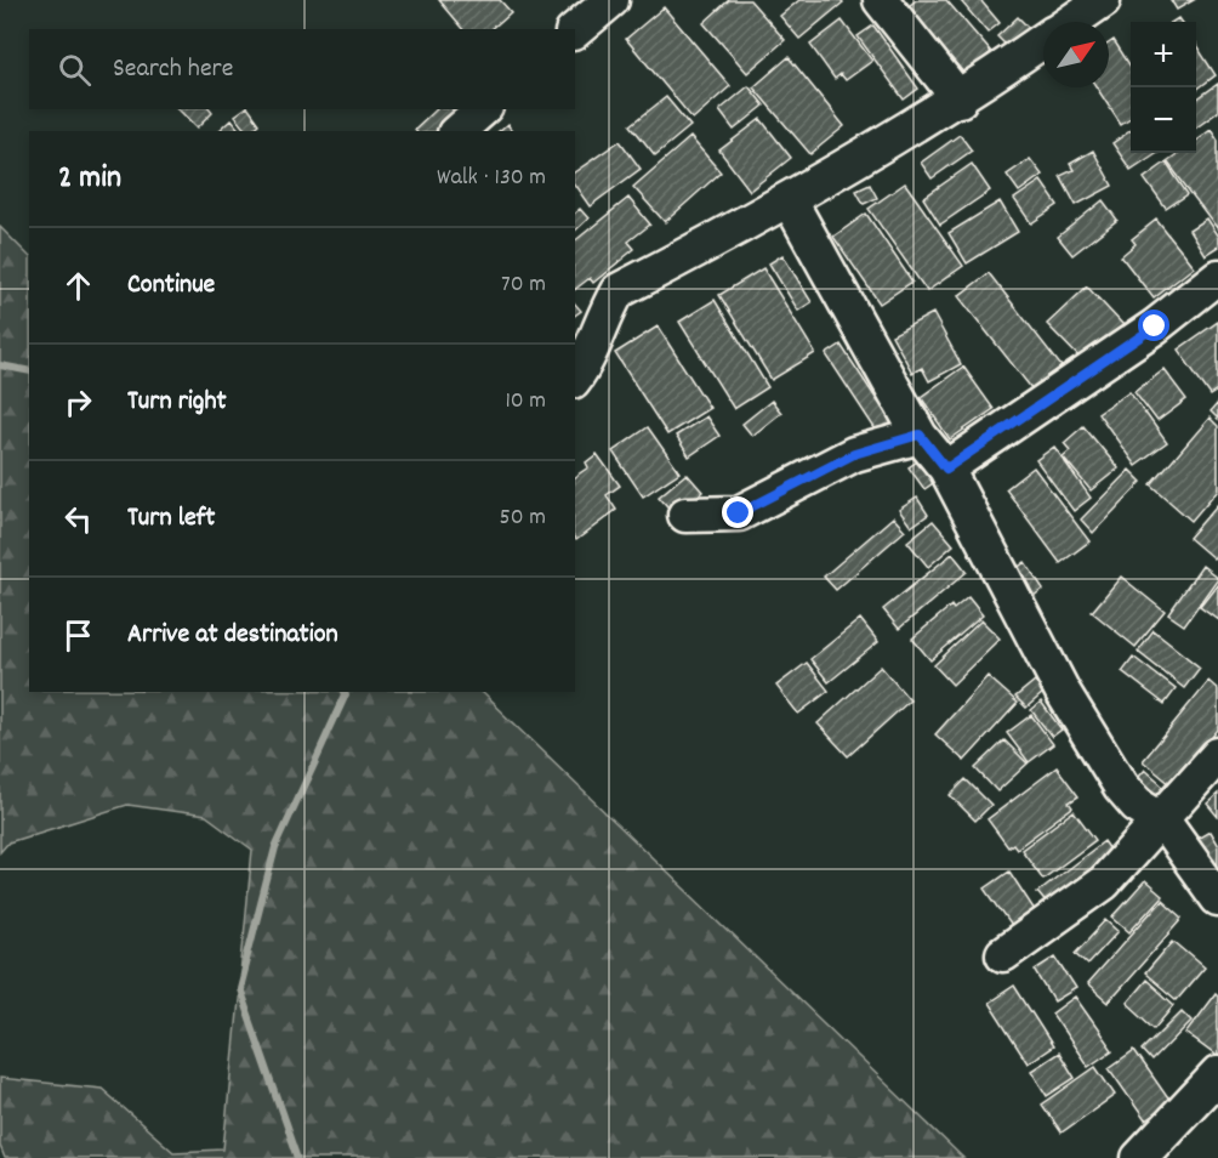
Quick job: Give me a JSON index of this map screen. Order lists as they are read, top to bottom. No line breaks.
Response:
{"north":"top right","page":{"map_buttons":["+","−"],"search":"Search here","heading":["2 min","Walk · 130 m"],"list":[["Continue","70 m"],["Turn right","10 m"],["Turn left","50 m"],"Arrive at destination"]}}
